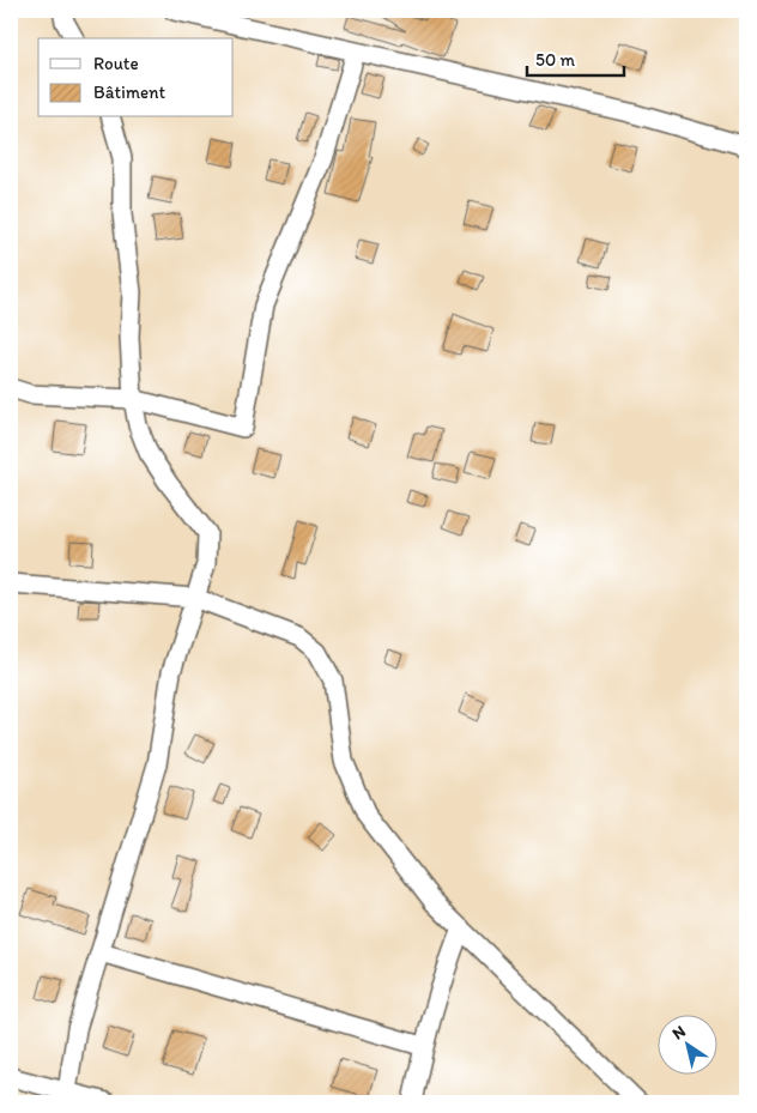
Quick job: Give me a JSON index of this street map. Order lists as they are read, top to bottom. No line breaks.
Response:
{"legend":["Route","Bâtiment"],"scale_bar":"50 m","north":"top left"}
